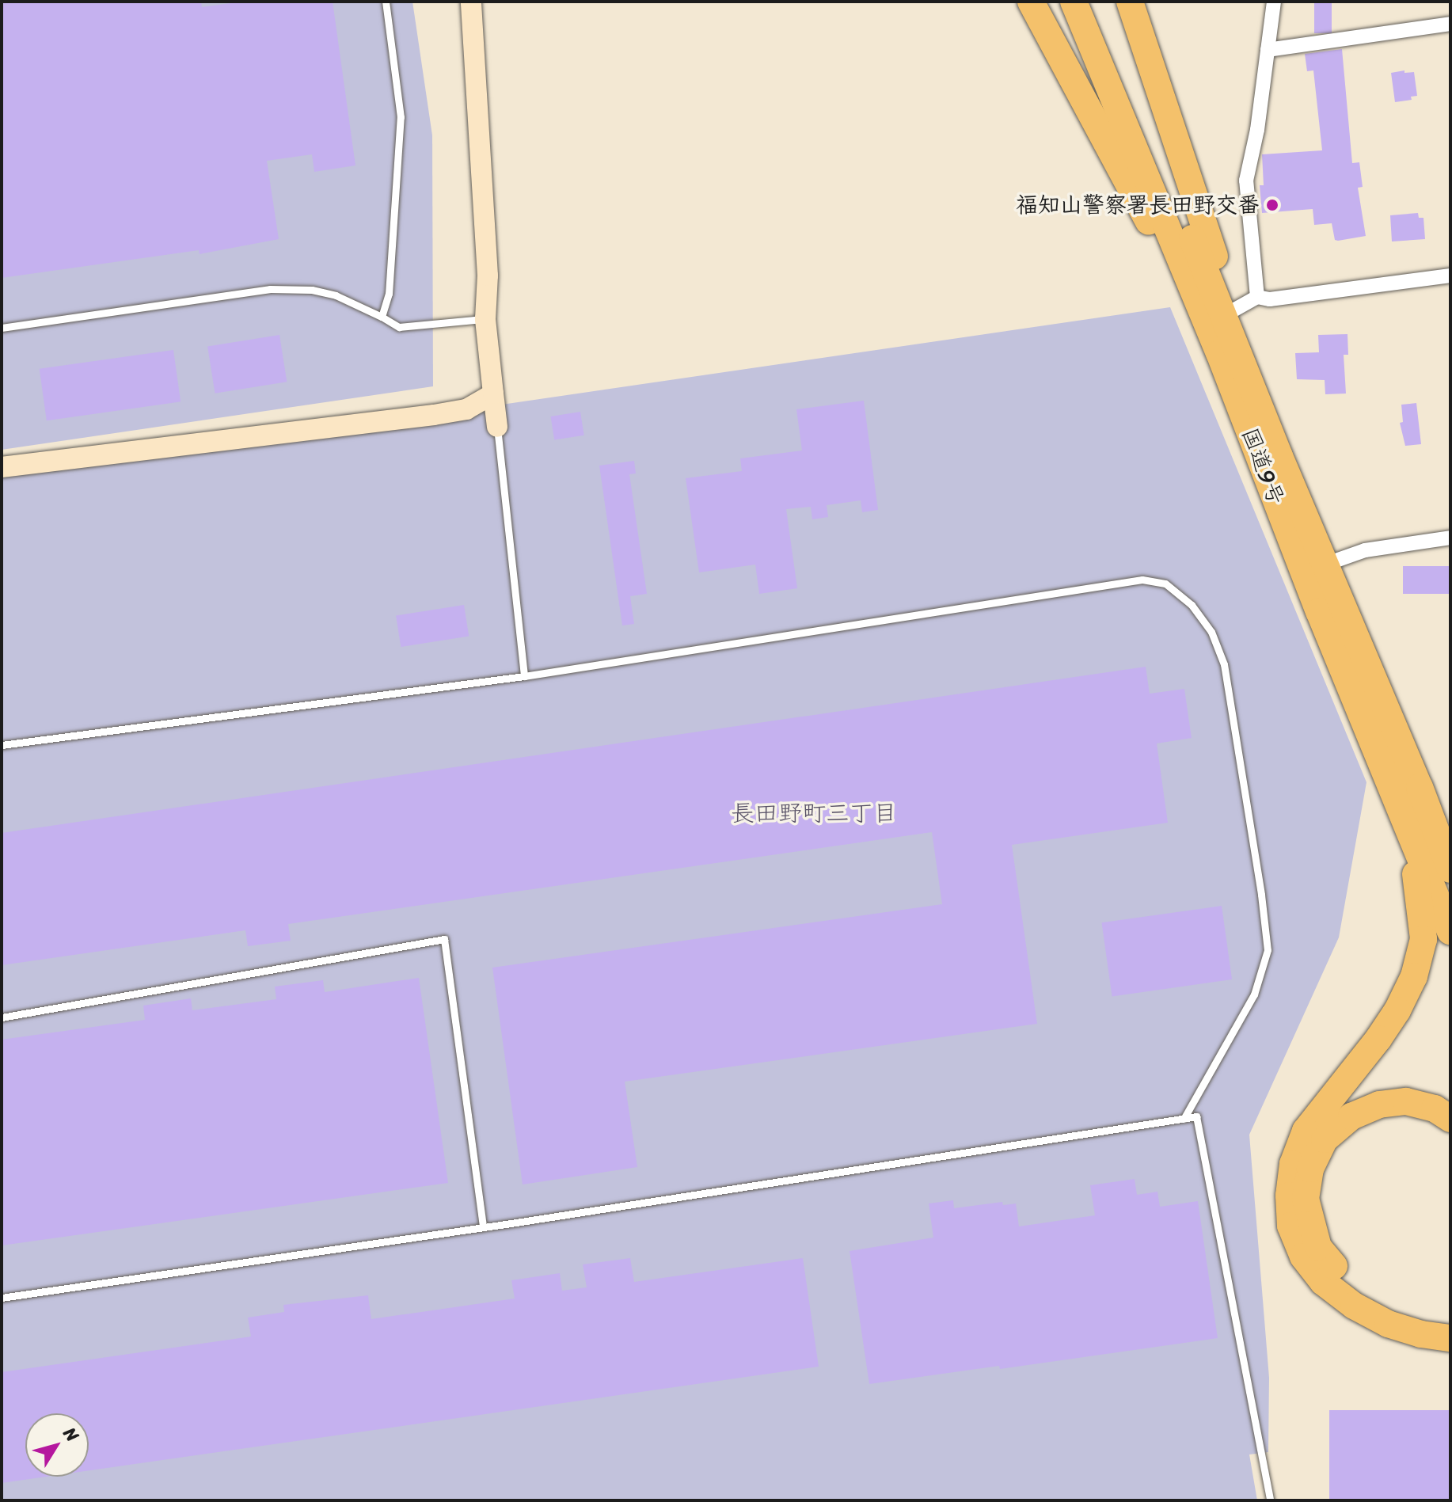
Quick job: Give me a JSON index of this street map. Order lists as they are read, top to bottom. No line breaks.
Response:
{"streets":{"highway":["国道9号"]},"districts":["長田野町三丁目"],"places":["福知山警察署長田野交番"],"north":"top right"}
